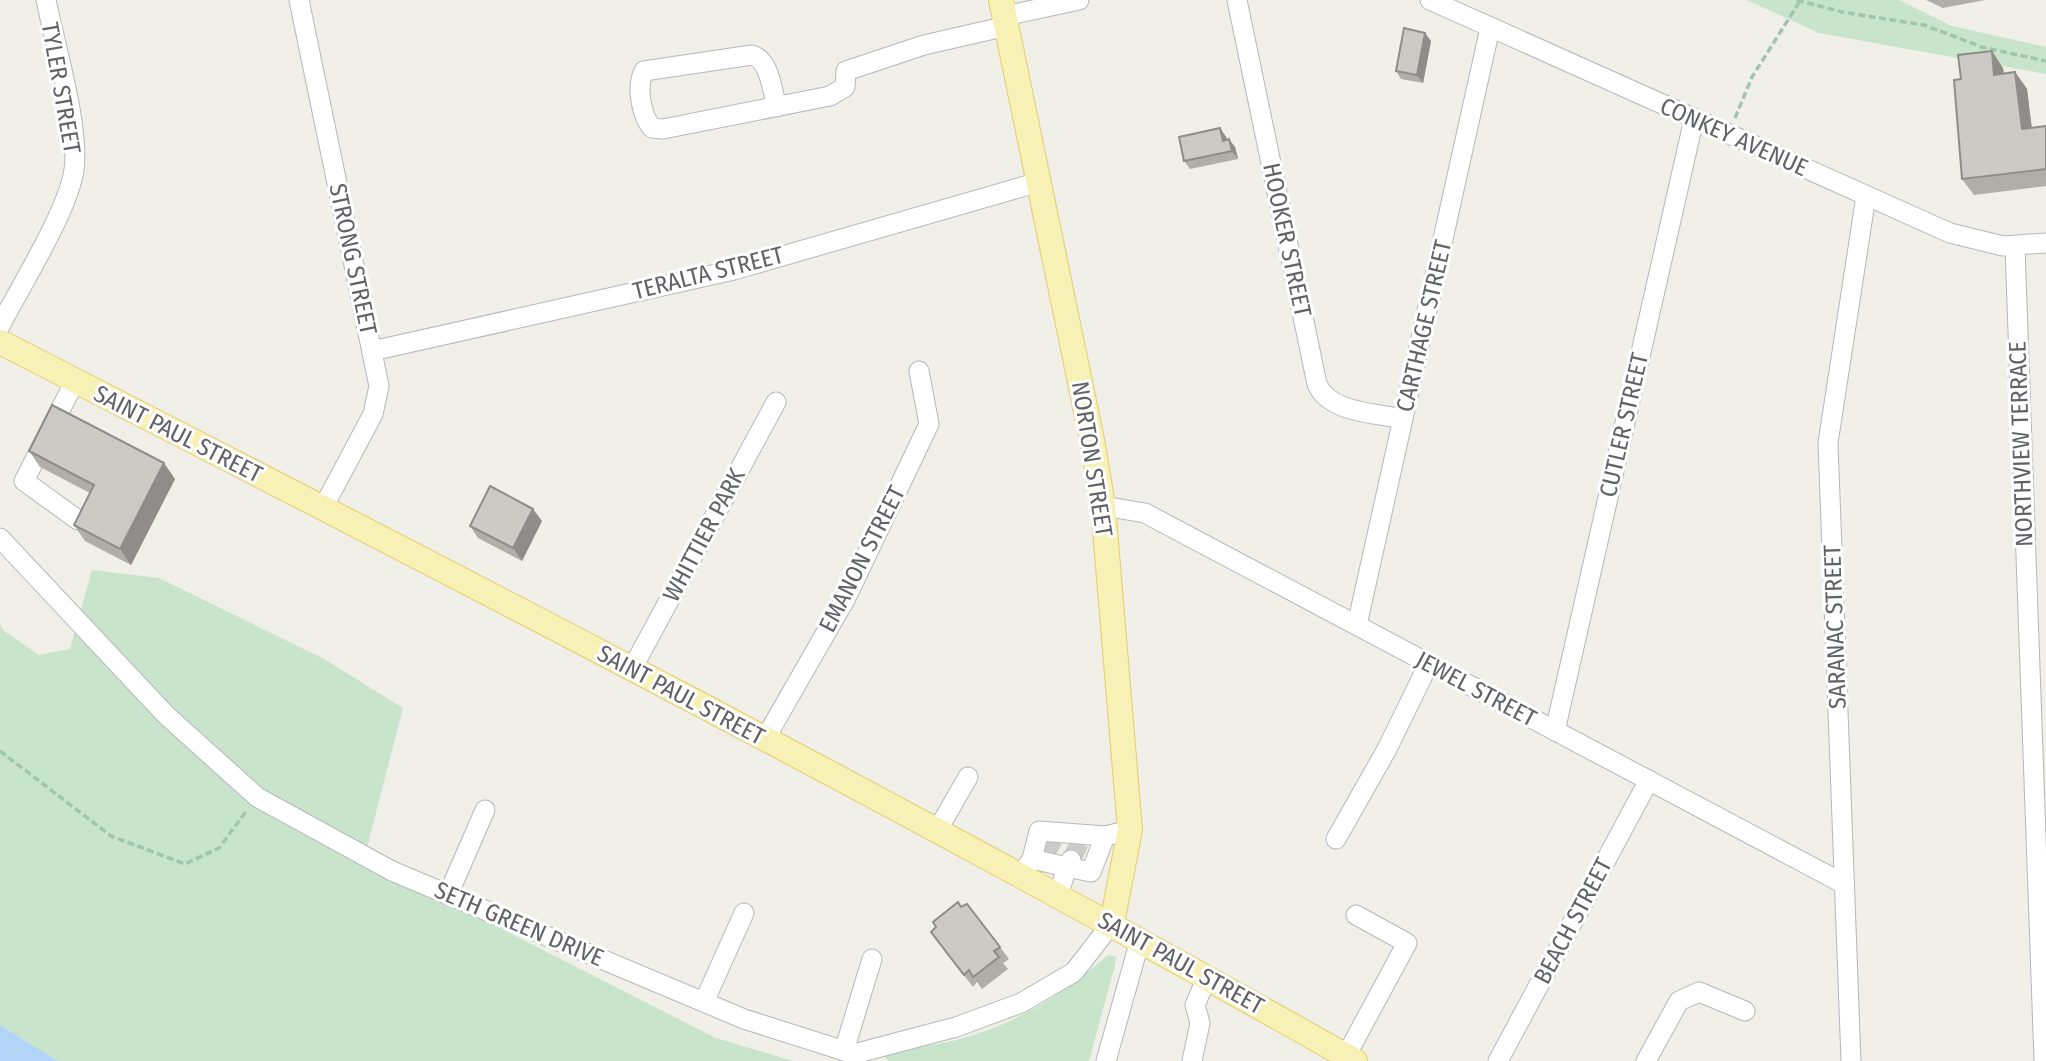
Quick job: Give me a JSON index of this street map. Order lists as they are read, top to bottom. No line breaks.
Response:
{"streets":{"main road":["SAINT PAUL STREET","NORTON STREET"],"street":["TYLER STREET","CONKEY AVENUE","HOOKER STREET","STRONG STREET","TERALTA STREET","CARTHAGE STREET","CUTLER STREET","NORTHVIEW TERRACE","WHITTIER PARK","EMANON STREET","SARANAC STREET","JEWEL STREET","BEACH STREET","SETH GREEN DRIVE"]},"crossings":[["CONKEY AVENUE","CARTHAGE STREET"],["CONKEY AVENUE","CUTLER STREET"],["CONKEY AVENUE","NORTHVIEW TERRACE"],["CONKEY AVENUE","SARANAC STREET"],["HOOKER STREET","CARTHAGE STREET"],["STRONG STREET","TERALTA STREET"],["STRONG STREET","SAINT PAUL STREET"],["TERALTA STREET","NORTON STREET"],["CARTHAGE STREET","JEWEL STREET"],["CUTLER STREET","JEWEL STREET"],["SAINT PAUL STREET","NORTON STREET"],["SAINT PAUL STREET","WHITTIER PARK"],["SAINT PAUL STREET","EMANON STREET"],["NORTON STREET","JEWEL STREET"],["SARANAC STREET","JEWEL STREET"],["JEWEL STREET","BEACH STREET"]]}
